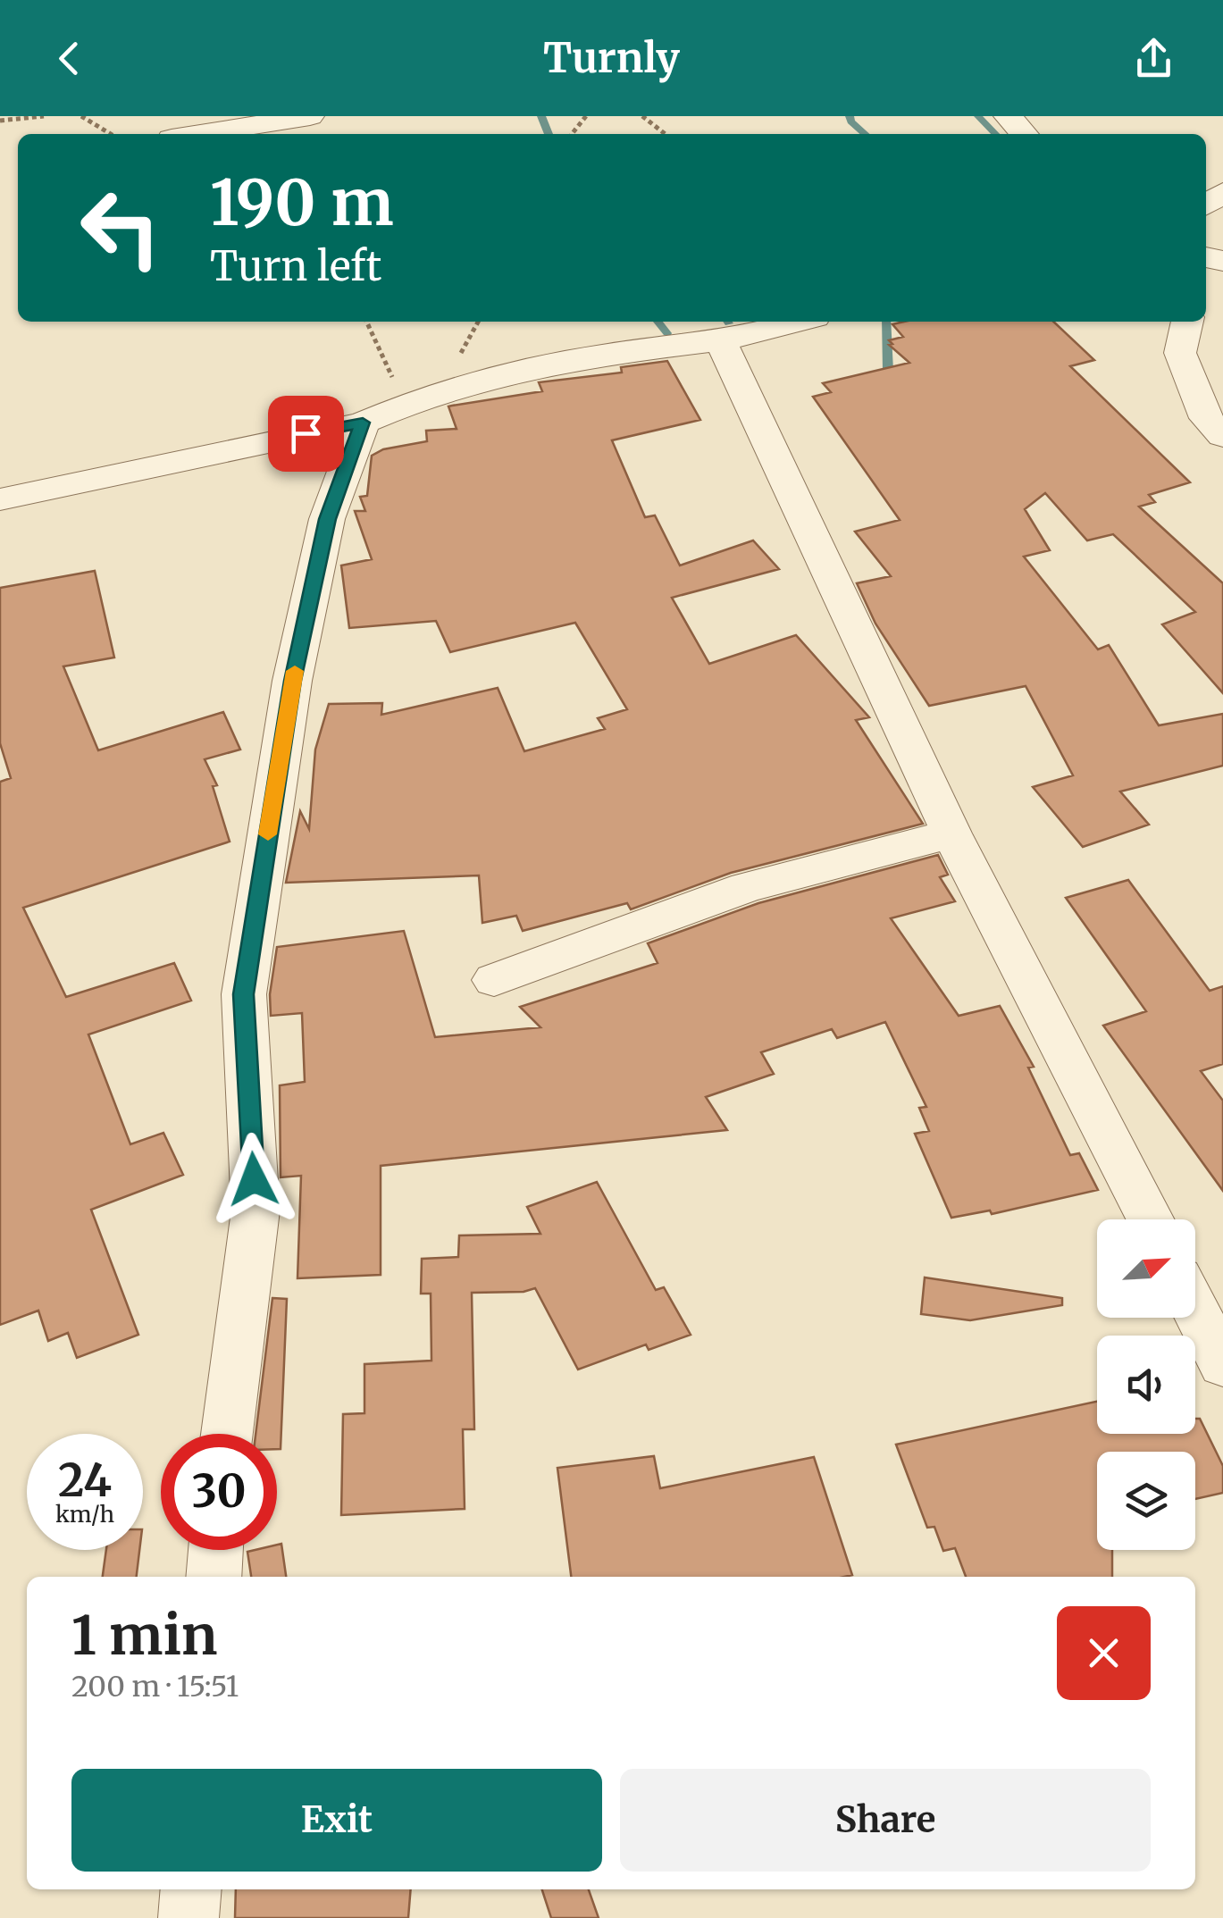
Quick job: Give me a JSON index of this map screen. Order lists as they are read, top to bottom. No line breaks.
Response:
{"north":"top right","page":{"header":"Turnly","turn":["190 m","Turn left"],"speed":"24 km/h","limit":"30","heading":["1 min","200 m · 15:51"],"buttons":["Exit","Share"]}}
